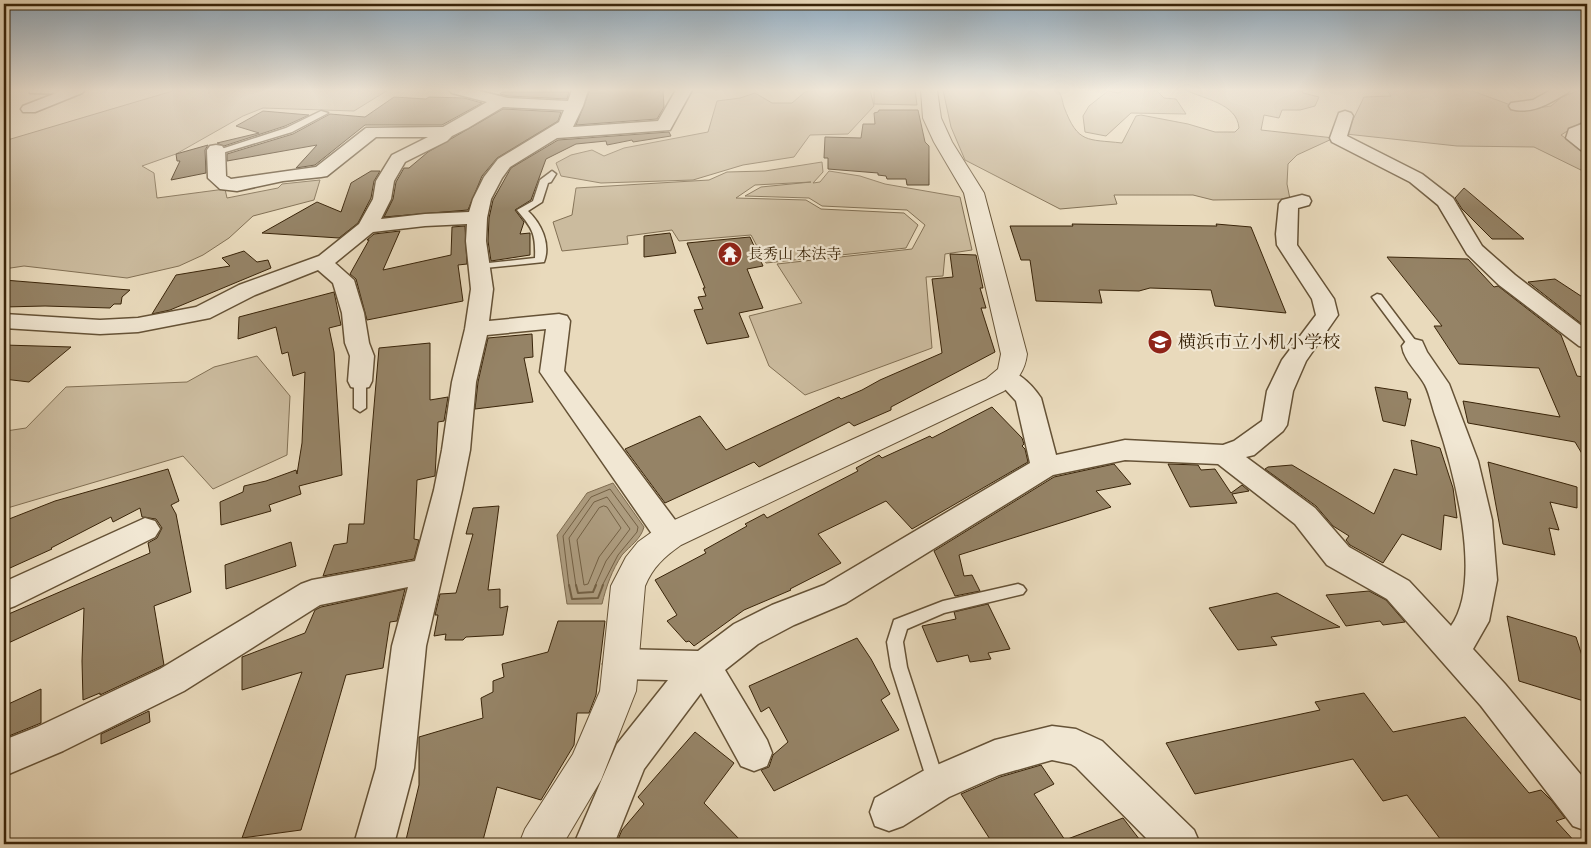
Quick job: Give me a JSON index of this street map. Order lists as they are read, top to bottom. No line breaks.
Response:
{"places":{"temple":["長秀山 本法寺"],"school or university":["横浜市立小机小学校"]}}
